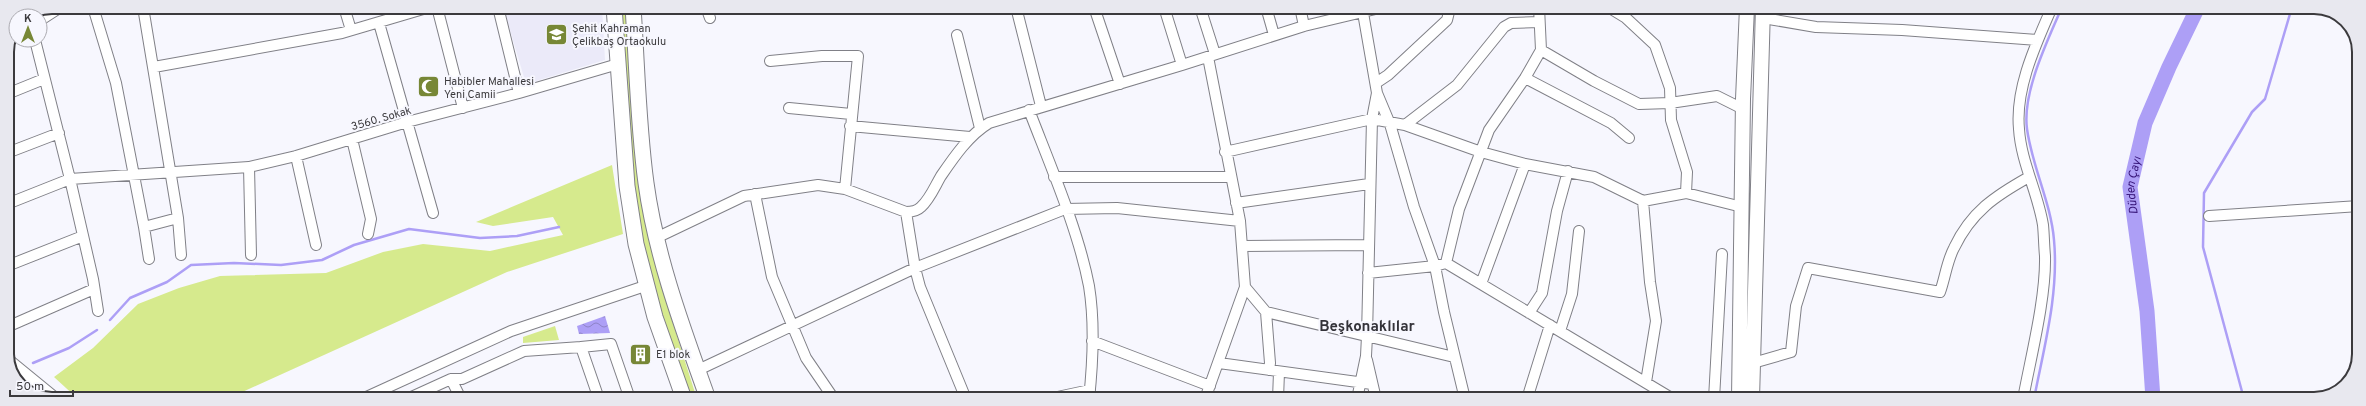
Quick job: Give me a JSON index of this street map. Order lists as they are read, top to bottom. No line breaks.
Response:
{"streets":{"street":["3560. Sokak"]},"districts":["Beşkonaklılar"],"water":["Düden Çayı"],"places":{"school or university":["Şehit Kahraman Çelikbaş Ortaokulu"],"mosque":["Habibler Mahallesi Yeni Camii"],"building":["E1 blok"]},"scale_bar":"50 m","north":"top"}
